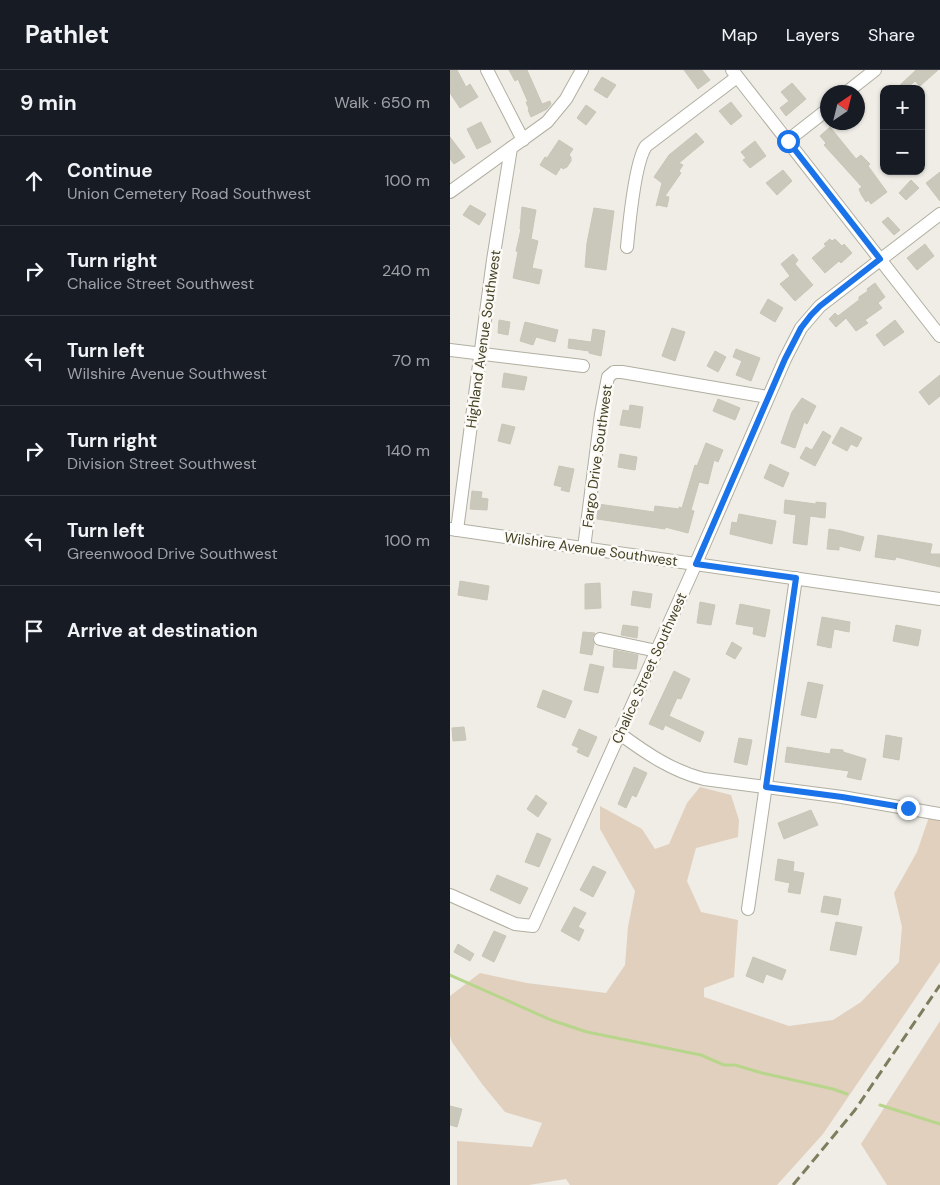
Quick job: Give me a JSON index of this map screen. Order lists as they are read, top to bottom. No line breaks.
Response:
{"streets":{"street":["Highland Avenue Southwest","Fargo Drive Southwest","Wilshire Avenue Southwest","Chalice Street Southwest"]},"crossings":[["Highland Avenue Southwest","Wilshire Avenue Southwest"],["Fargo Drive Southwest","Wilshire Avenue Southwest"],["Fargo Drive Southwest","Chalice Street Southwest"],["Wilshire Avenue Southwest","Chalice Street Southwest"]],"north":"top right","page":{"header":"Pathlet","nav":["Map","Layers","Share"],"heading":["9 min","Walk · 650 m"],"map_buttons":["+","−"],"list":[["Continue","Union Cemetery Road Southwest","100 m"],["Turn right","Chalice Street Southwest","240 m"],["Turn left","Wilshire Avenue Southwest","70 m"],["Turn right","Division Street Southwest","140 m"],["Turn left","Greenwood Drive Southwest","100 m"],"Arrive at destination"]}}
